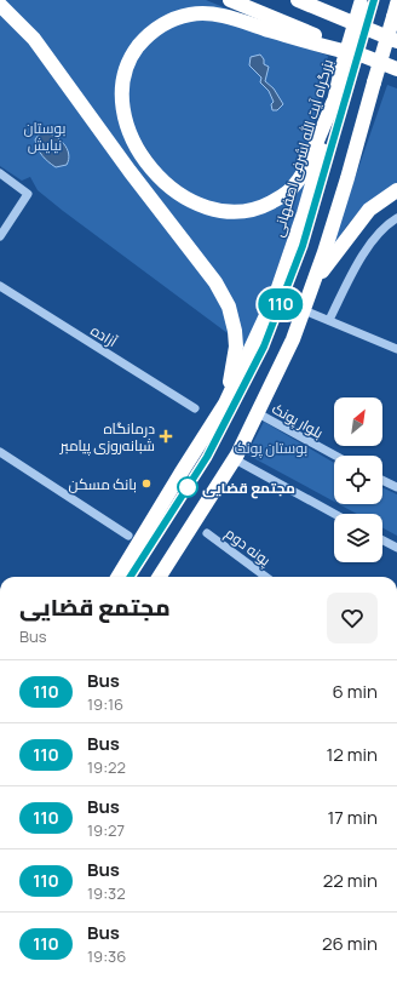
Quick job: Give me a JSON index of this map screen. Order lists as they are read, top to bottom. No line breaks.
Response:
{"streets":{"highway":["بزرگراه آیت الله اشرفی اصفهانی"],"street":["آزاده","بلوار پونک","پونه دوم"]},"parks":["بوستان نیایش","بوستان پونک"],"places":{"health":["درمانگاه شبانه‌روزی پیامبر"],"other":["بانک مسکن","مجتمع قضایی"]},"lines":["bus line 110"],"north":"top right","page":{"on_map":"110","heading":["مجتمع قضایی","Bus"],"list":[{"mark":"110","name":"Bus","note":"19:16","value":"6 min"},{"mark":"110","name":"Bus","note":"19:22","value":"12 min"},{"mark":"110","name":"Bus","note":"19:27","value":"17 min"},{"mark":"110","name":"Bus","note":"19:32","value":"22 min"},{"mark":"110","name":"Bus","note":"19:36","value":"26 min"}]}}
